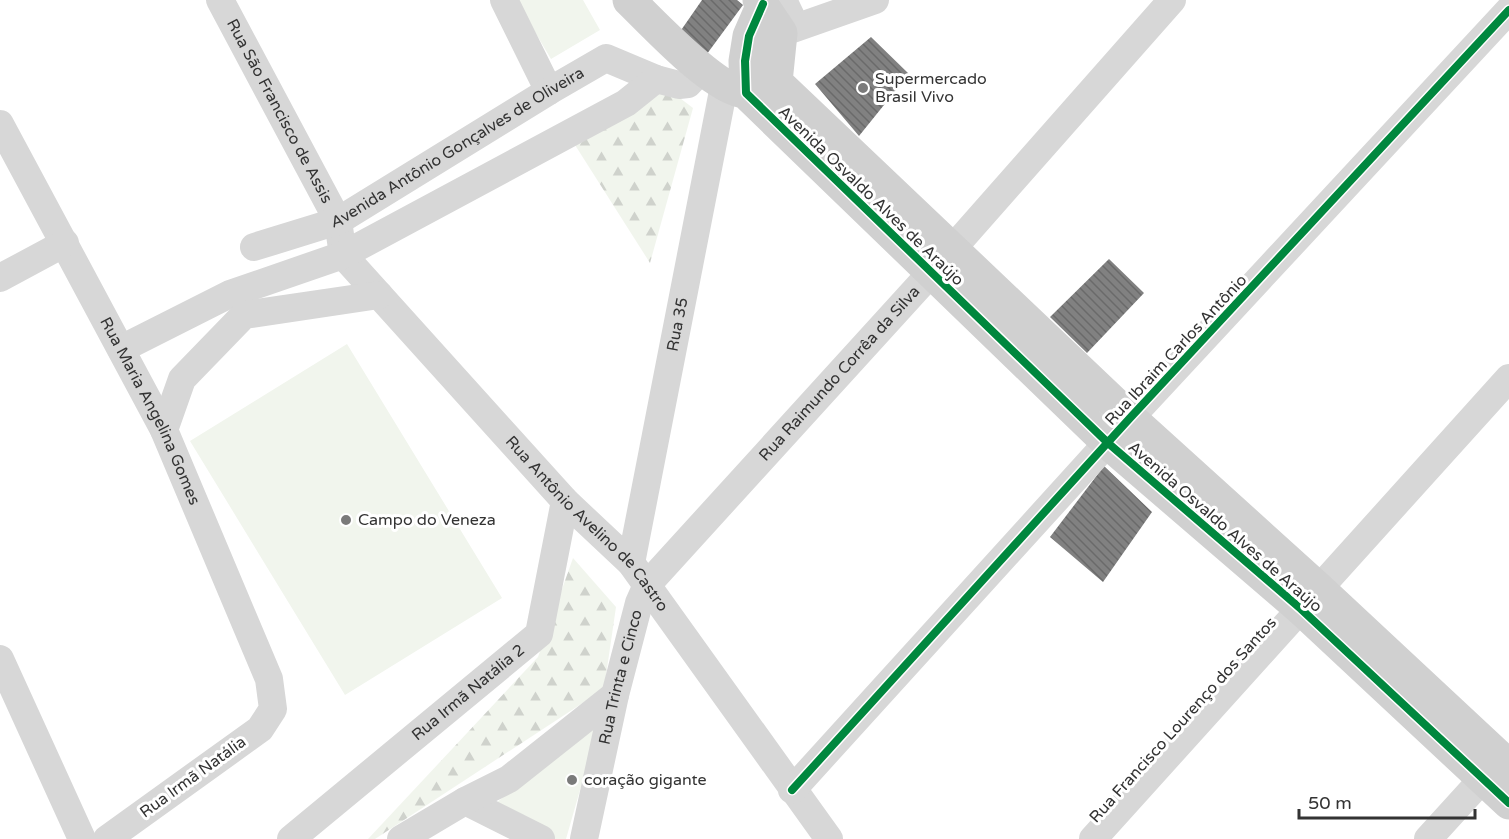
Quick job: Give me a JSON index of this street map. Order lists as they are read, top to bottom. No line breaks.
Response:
{"streets":{"street":["Rua São Francisco de Assis","Avenida Antônio Gonçalves de Oliveira","Avenida Osvaldo Alves de Araújo","Rua 35","Rua Ibraim Carlos Antônio","Rua Raimundo Corrêa da Silva","Rua Maria Angelina Gomes","Rua Antônio Avelino de Castro","Rua Trinta e Cinco","Rua Irmã Natália 2","Rua Francisco Lourenço dos Santos","Rua Irmã Natália"]},"crossings":[["Rua São Francisco de Assis","Avenida Antônio Gonçalves de Oliveira"],["Avenida Osvaldo Alves de Araújo","Rua 35"],["Avenida Osvaldo Alves de Araújo","Rua Ibraim Carlos Antônio"],["Avenida Osvaldo Alves de Araújo","Rua Raimundo Corrêa da Silva"],["Avenida Osvaldo Alves de Araújo","Rua Francisco Lourenço dos Santos"],["Rua 35","Rua Raimundo Corrêa da Silva"],["Rua 35","Rua Antônio Avelino de Castro"],["Rua 35","Rua Trinta e Cinco"],["Rua Ibraim Carlos Antônio","Rua Antônio Avelino de Castro"],["Rua Raimundo Corrêa da Silva","Rua Antônio Avelino de Castro"],["Rua Raimundo Corrêa da Silva","Rua Trinta e Cinco"],["Rua Maria Angelina Gomes","Rua Irmã Natália"],["Rua Antônio Avelino de Castro","Rua Trinta e Cinco"],["Rua Antônio Avelino de Castro","Rua Irmã Natália 2"]],"places":["Supermercado Brasil Vivo","Campo do Veneza","coração gigante"],"scale_bar":"50 m"}
